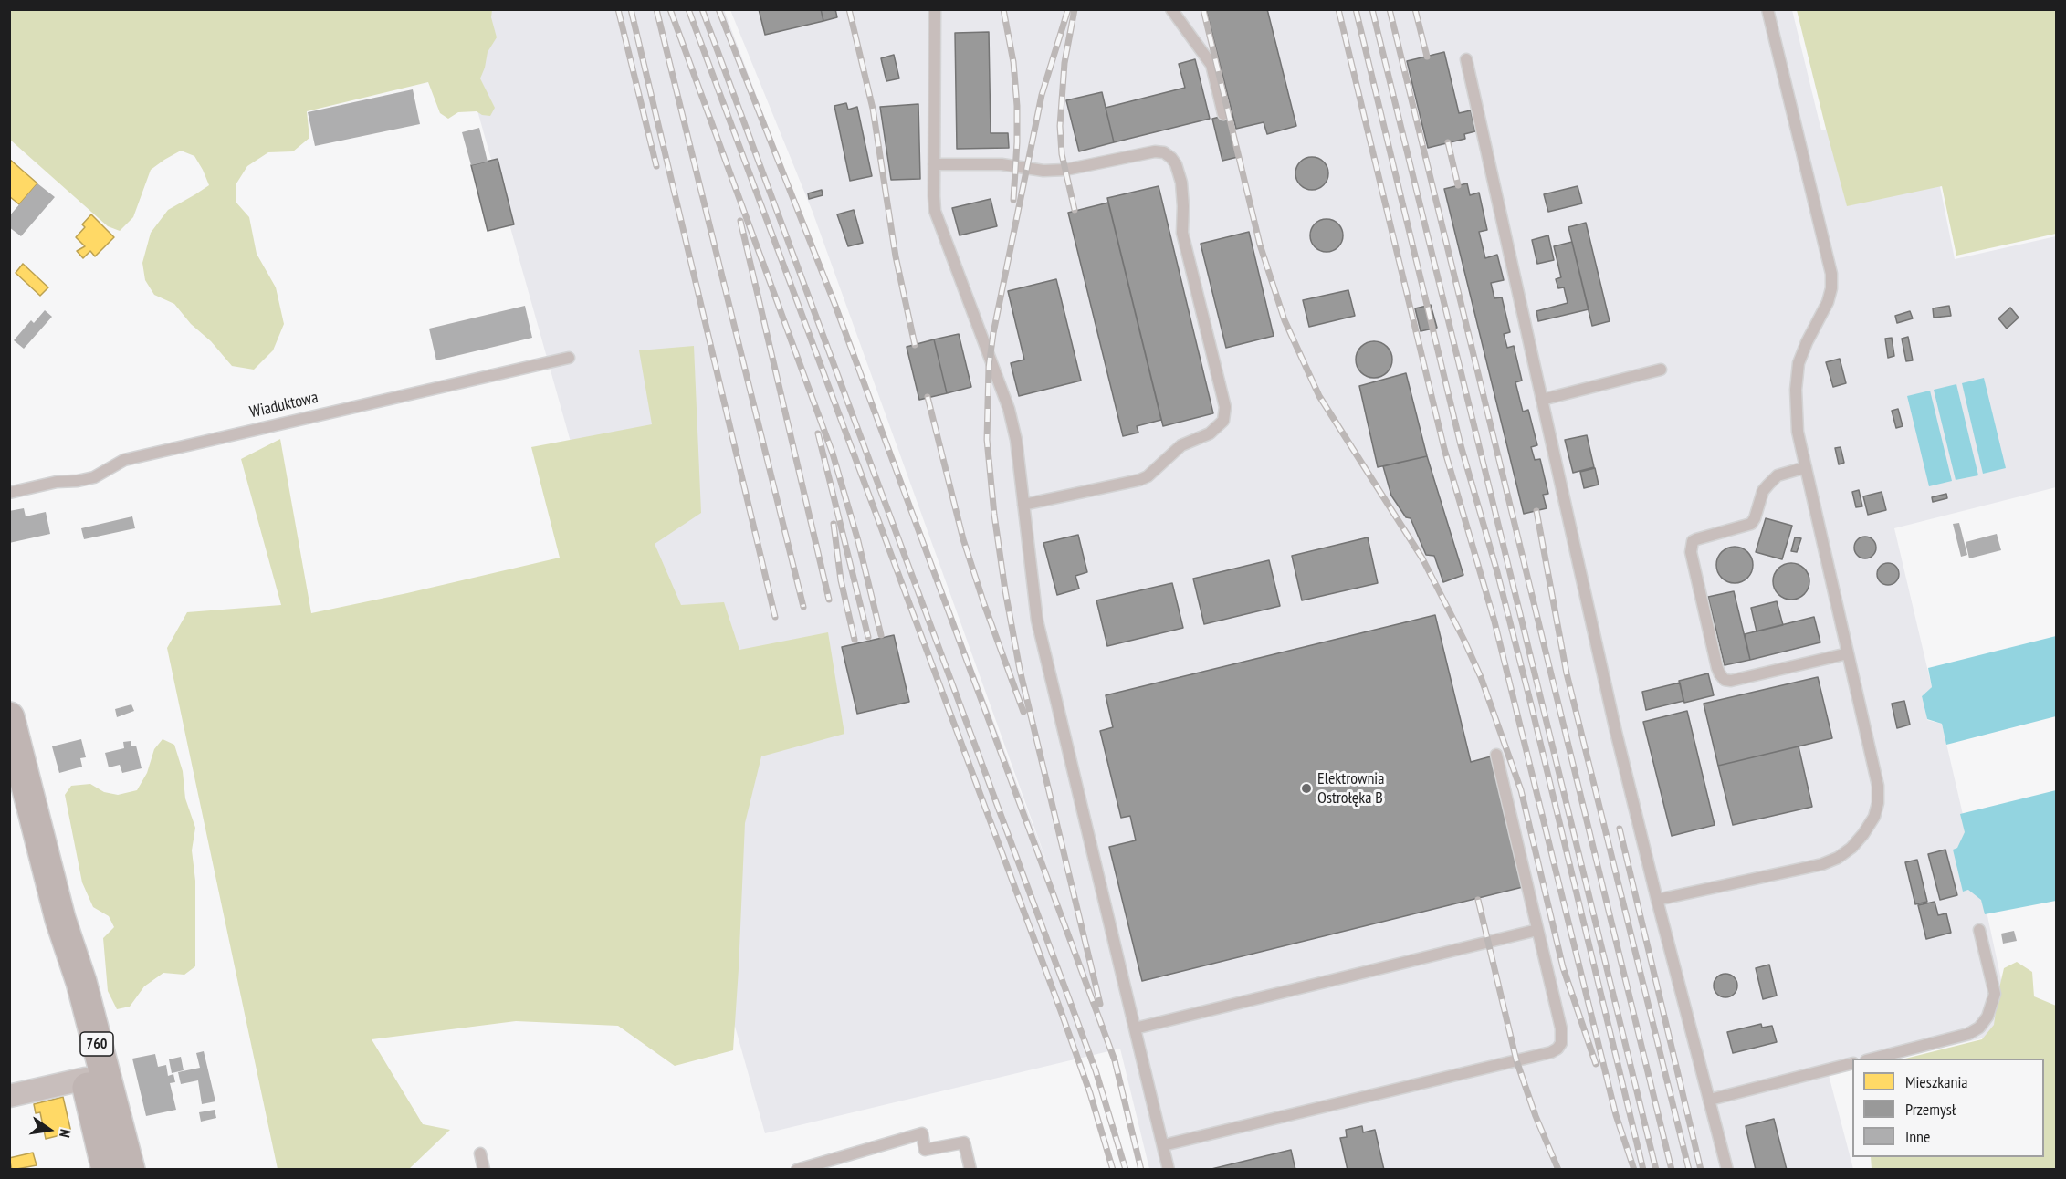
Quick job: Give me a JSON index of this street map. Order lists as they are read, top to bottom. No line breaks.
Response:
{"streets":{"main road":["760"],"lane":["Wiaduktowa"]},"places":["Elektrownia Ostrołęka B"],"legend":["Mieszkania","Przemysł","Inne"],"north":"right"}
